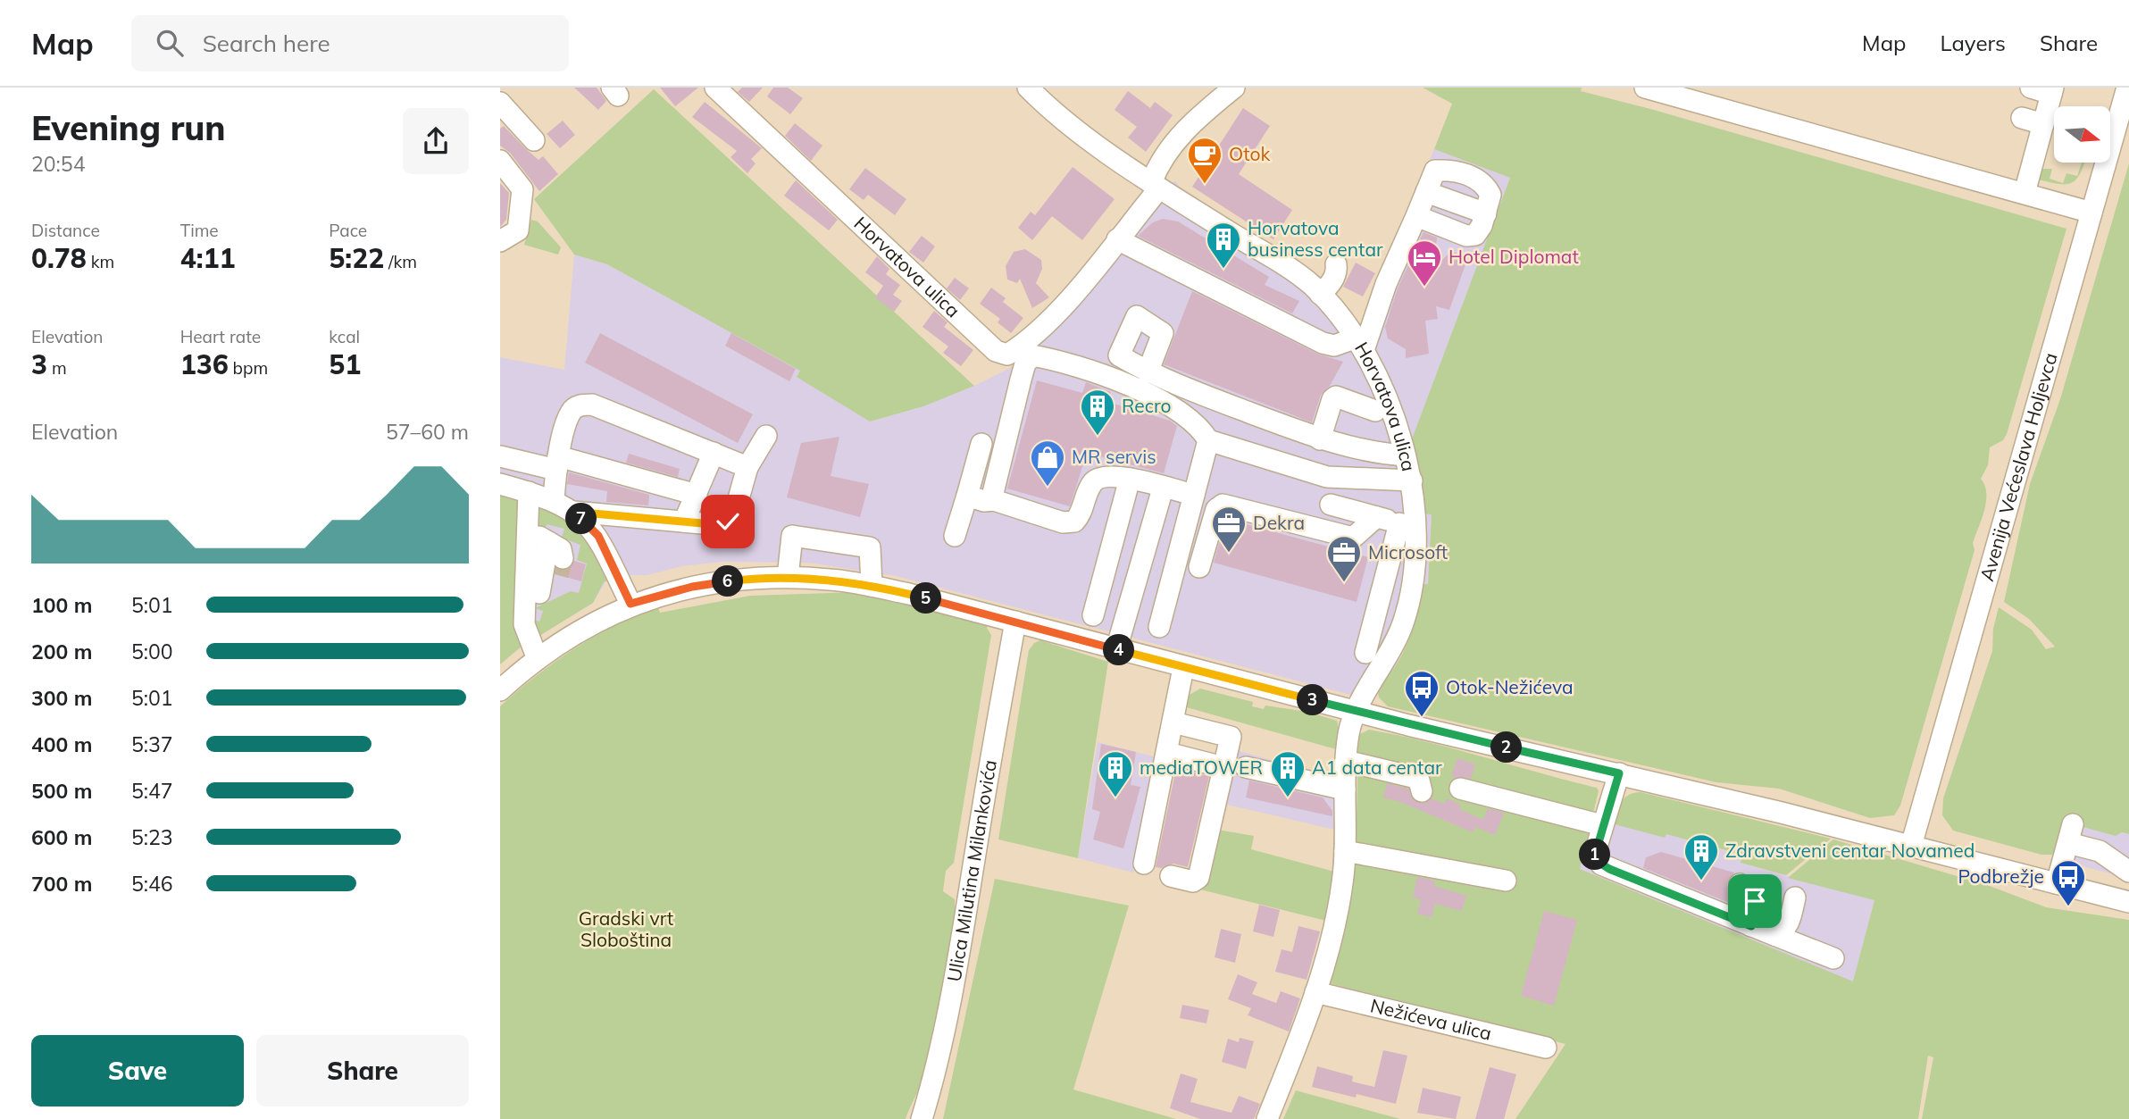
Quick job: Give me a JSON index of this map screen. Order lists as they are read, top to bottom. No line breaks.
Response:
{"streets":{"street":["Horvatova ulica","Avenija Većeslava Holjevca","Ulica Milutina Milankovića","Nežićeva ulica"]},"parks":["Gradski vrt Sloboština"],"places":{"cafe":["Otok"],"building":["Horvatova business centar","Recro","mediaTOWER","A1 data centar","Zdravstveni centar Novamed"],"hotel":["Hotel Diplomat"],"shop":["MR servis"],"office":["Dekra","Microsoft"],"bus stop":["Otok-Nežićeva","Podbrežje"]},"north":"right","page":{"header":"Map","search":"Search here","nav":["Map","Layers","Share"],"heading":["Evening run","20:54"],"stats":[["Distance","0.78 km"],["Time","4:11"],["Pace","5:22 /km"],["Elevation","3 m"],["Heart rate","136 bpm"],["kcal","51"]],"chart":["Elevation","57–60 m"],"pins":["7","6","5","4","3","2","1"],"list":[{"name":"100 m","note":"5:01"},{"name":"200 m","note":"5:00"},{"name":"300 m","note":"5:01"},{"name":"400 m","note":"5:37"},{"name":"500 m","note":"5:47"},{"name":"600 m","note":"5:23"},{"name":"700 m","note":"5:46"}],"buttons":["Save","Share"]}}
